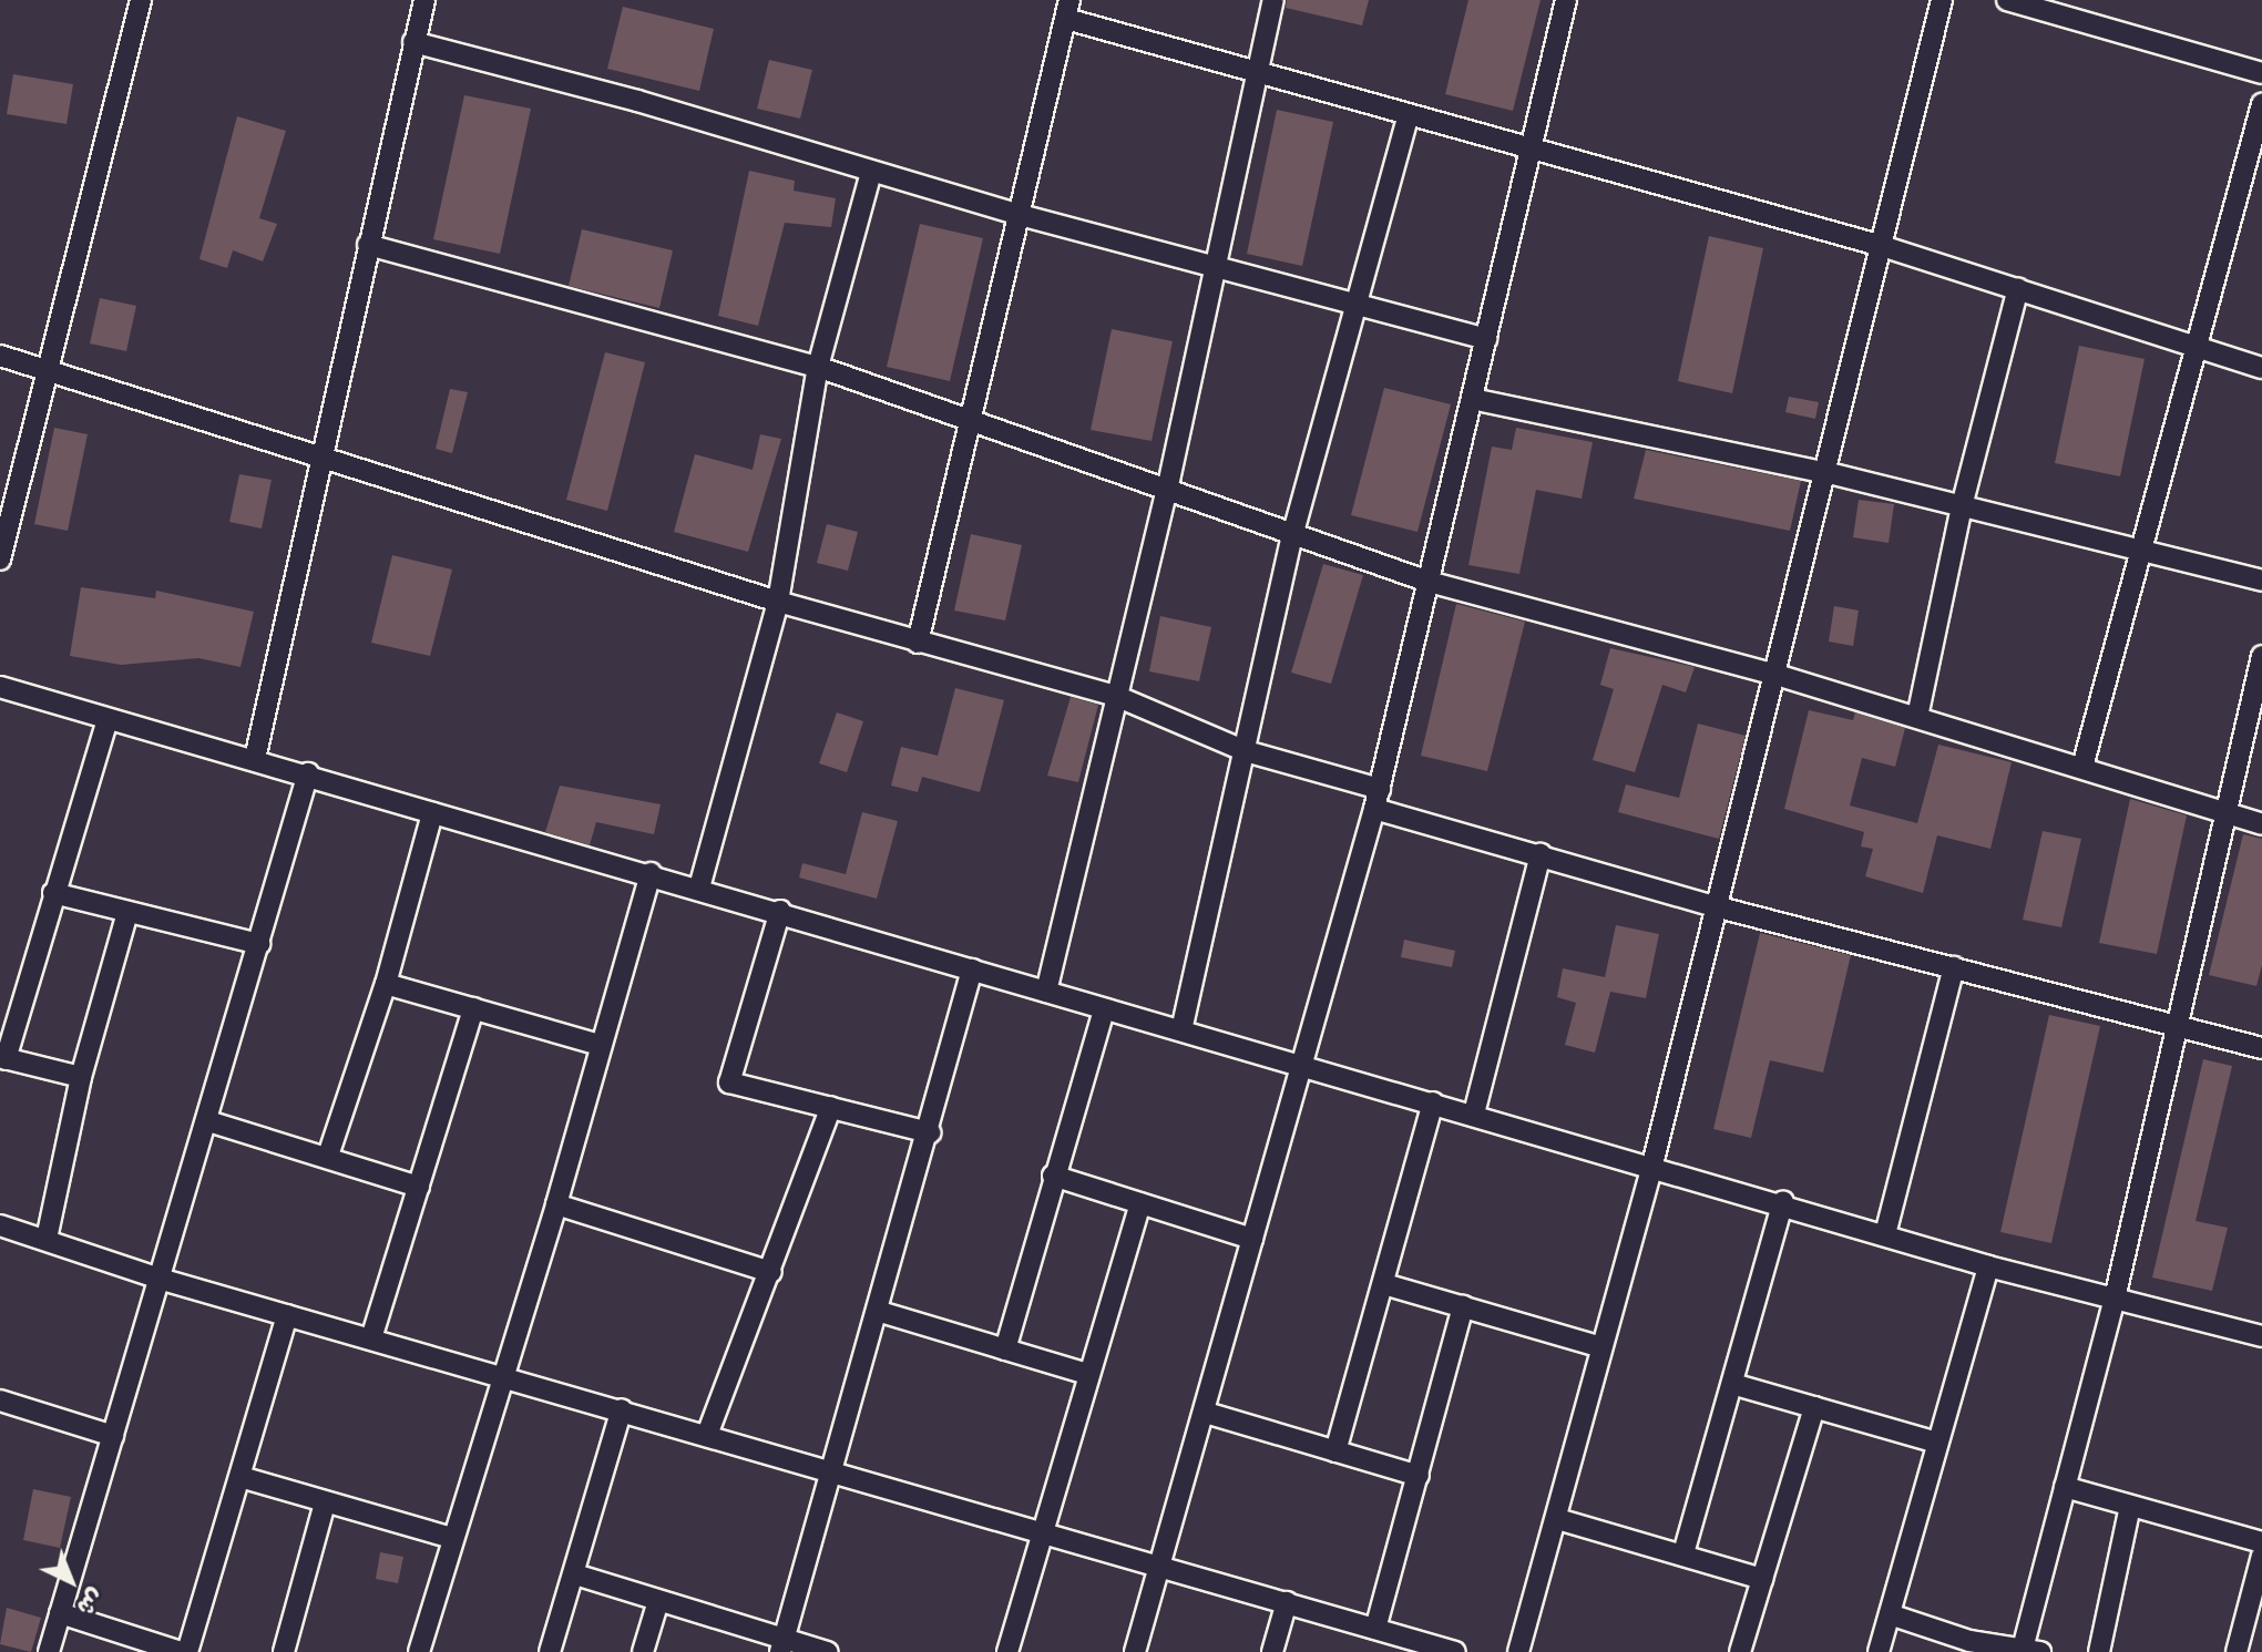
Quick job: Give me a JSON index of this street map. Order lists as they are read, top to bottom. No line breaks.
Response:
{"north":"bottom right"}
